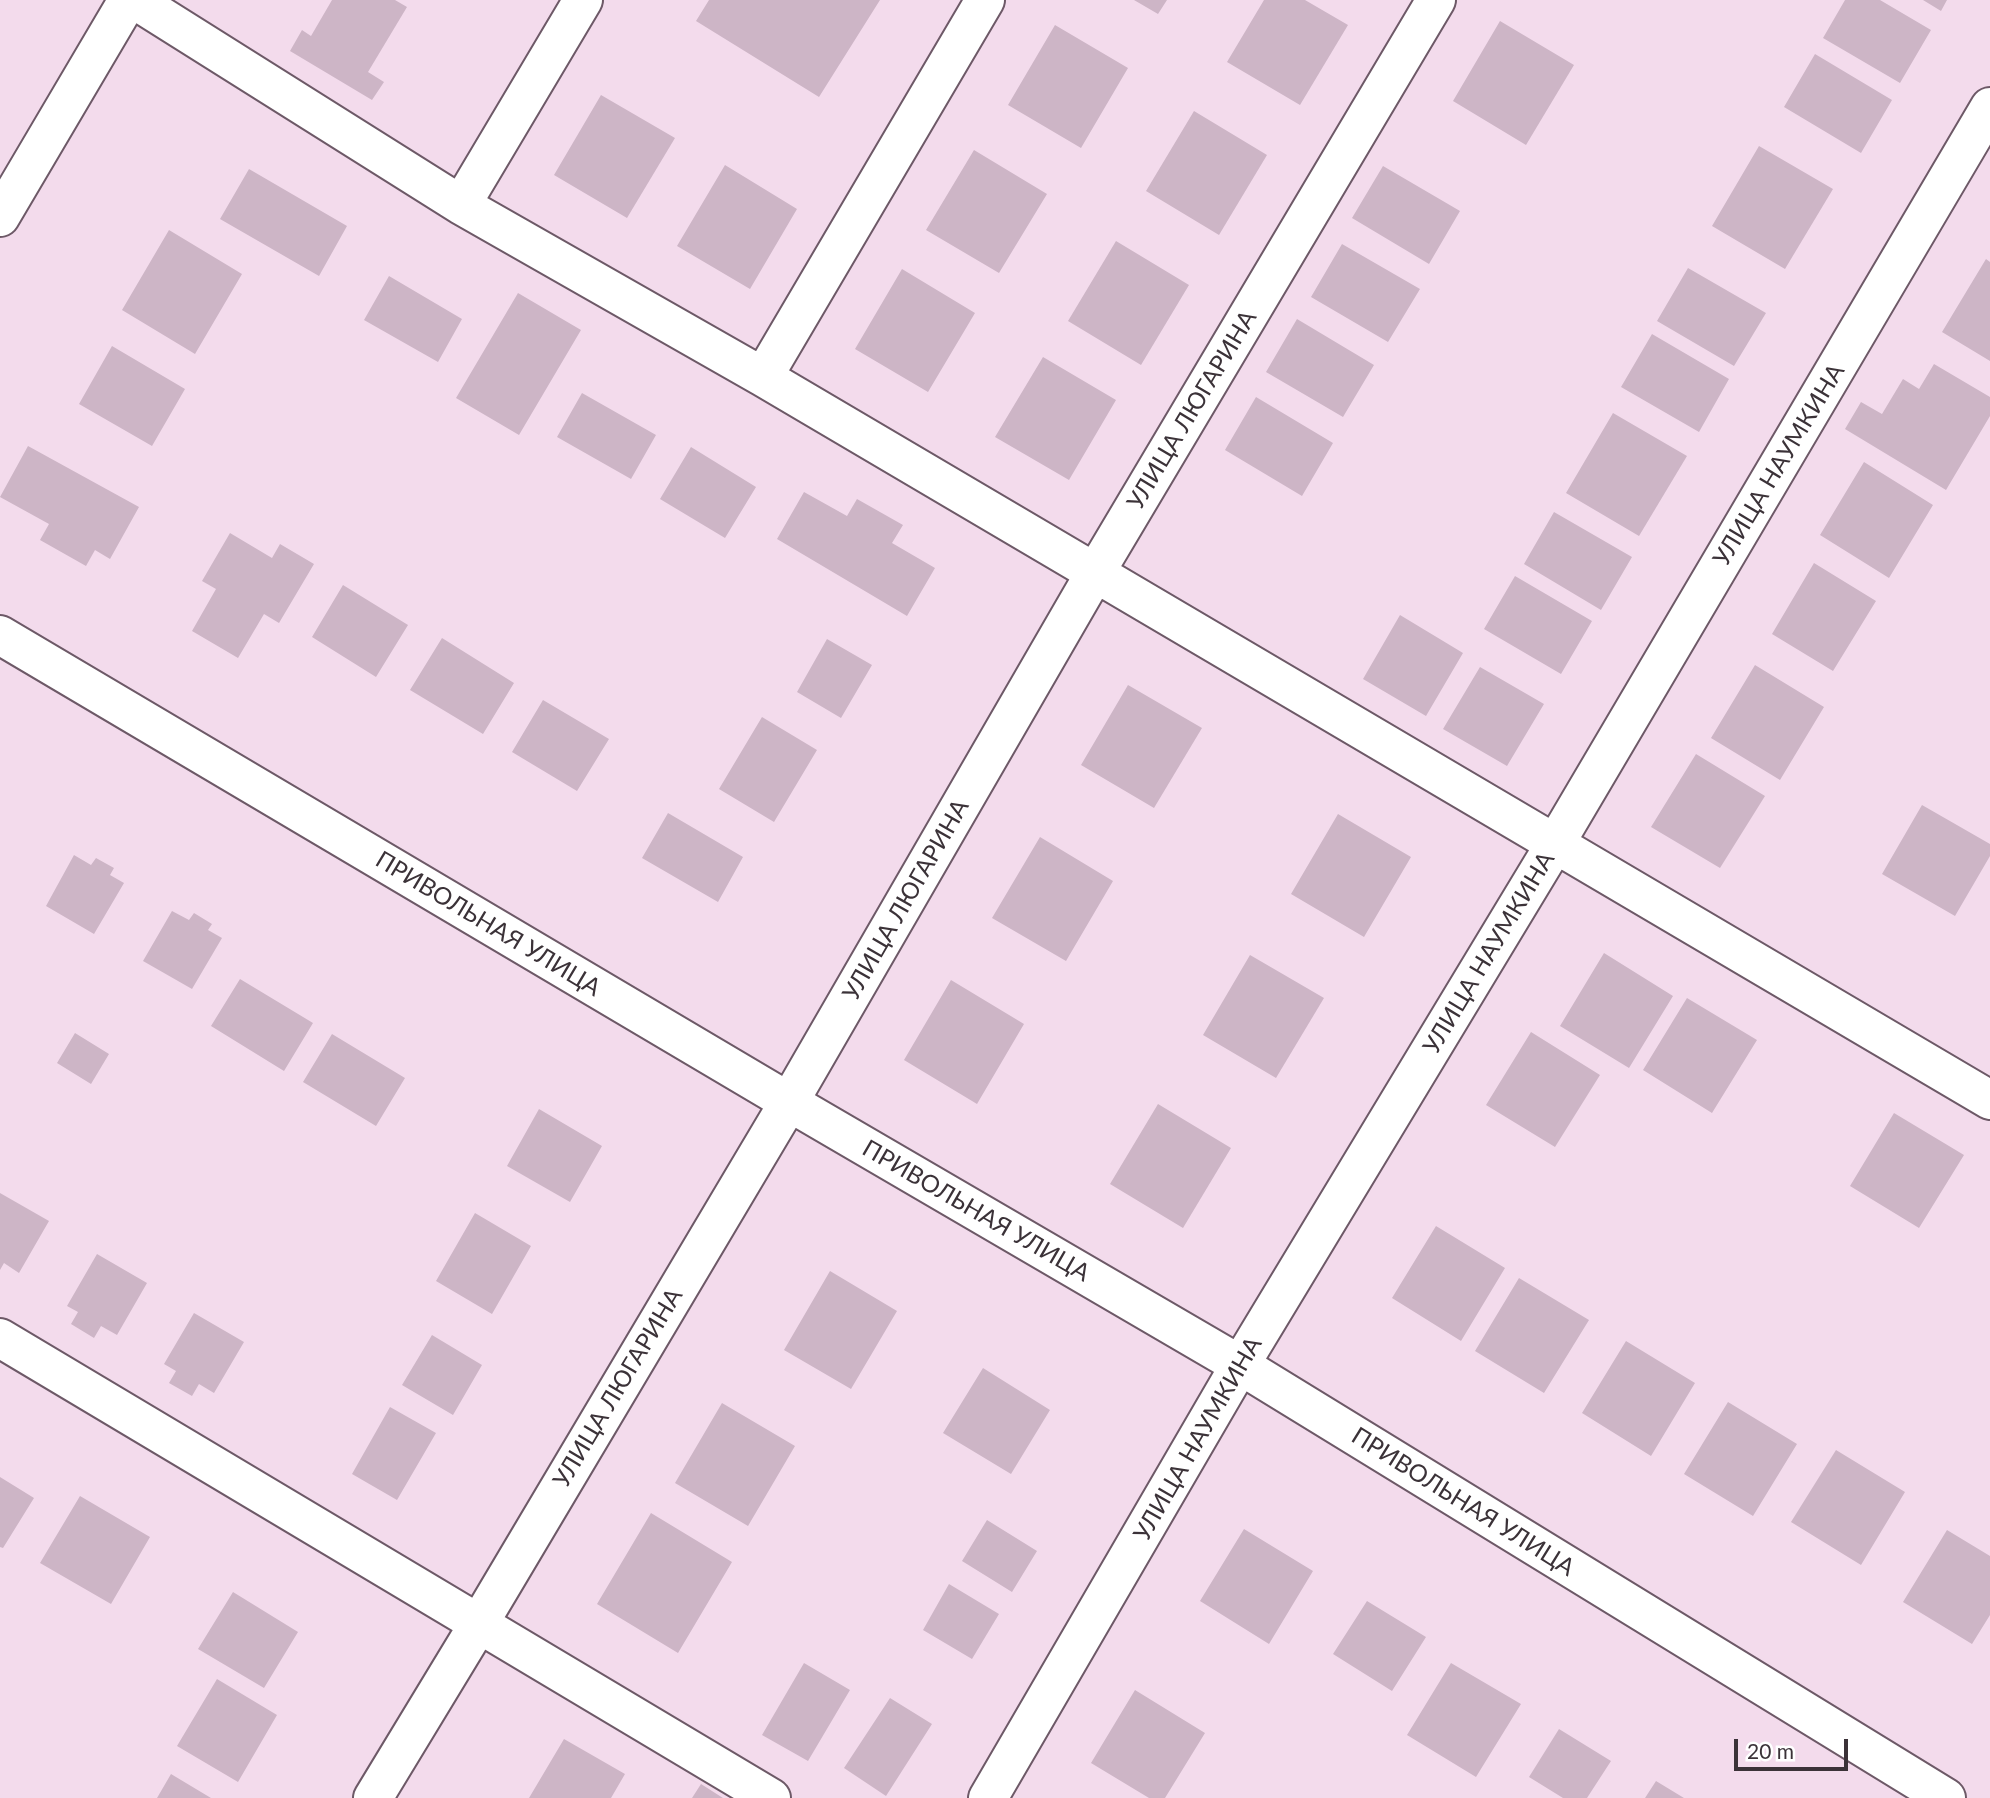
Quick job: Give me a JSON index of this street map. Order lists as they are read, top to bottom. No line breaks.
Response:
{"streets":{"street":["УЛИЦА ЛЮГАРИНА","УЛИЦА НАУМКИНА","ПРИВОЛЬНАЯ УЛИЦА"]},"crossings":[["УЛИЦА ЛЮГАРИНА","ПРИВОЛЬНАЯ УЛИЦА"],["УЛИЦА НАУМКИНА","ПРИВОЛЬНАЯ УЛИЦА"]],"scale_bar":"20 m"}
